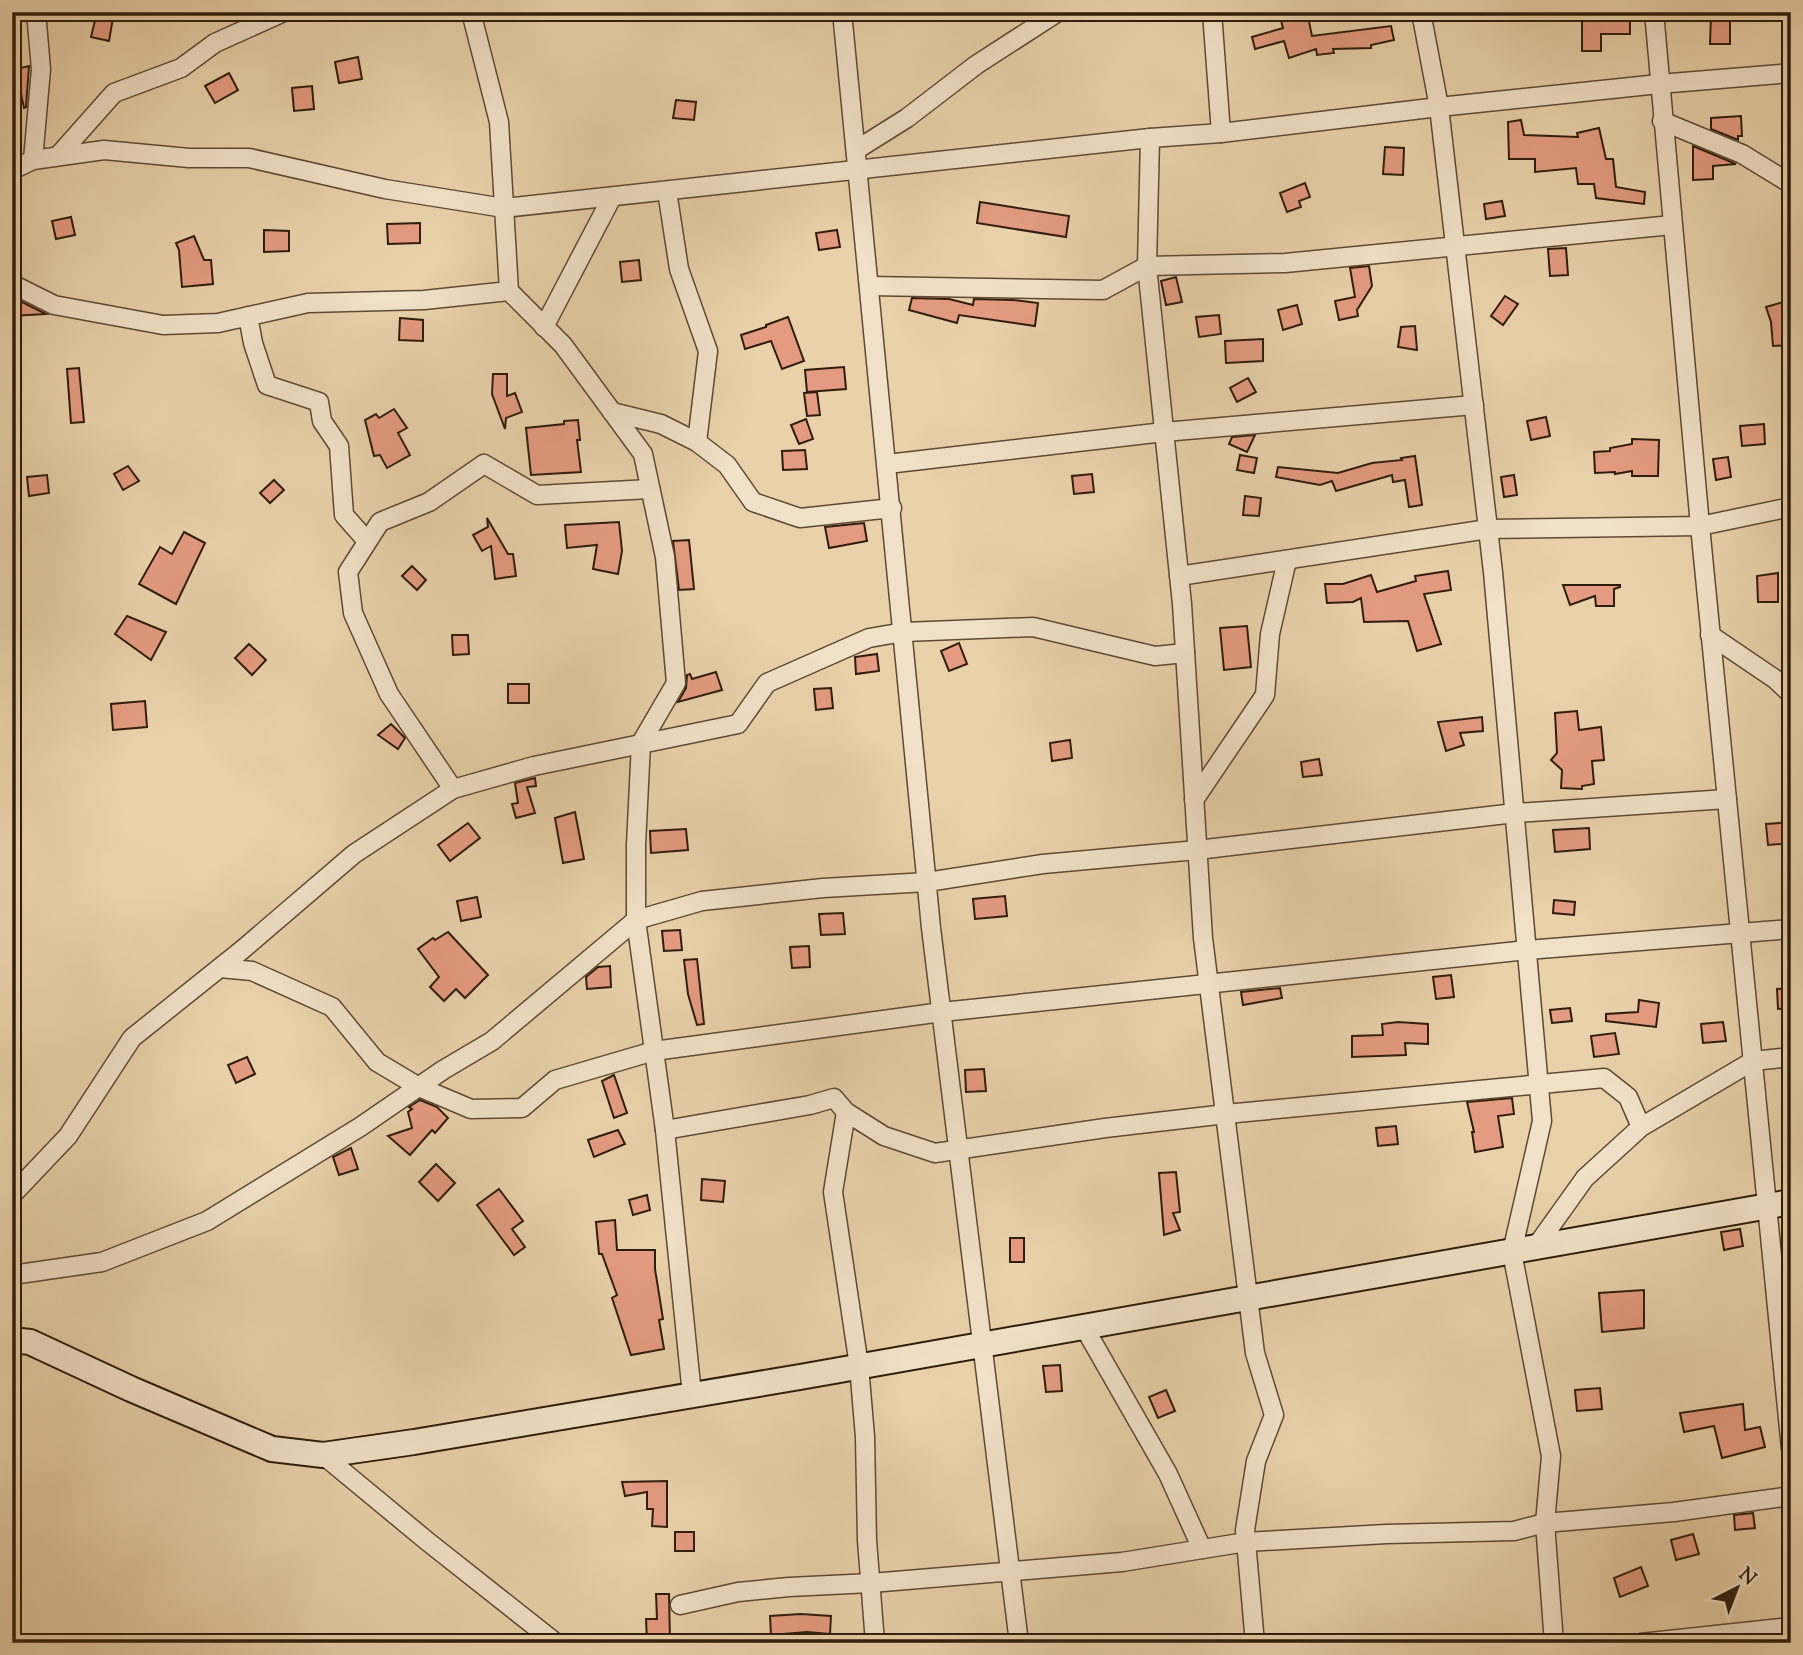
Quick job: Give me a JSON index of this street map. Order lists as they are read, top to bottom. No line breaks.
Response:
{"north":"top right"}
